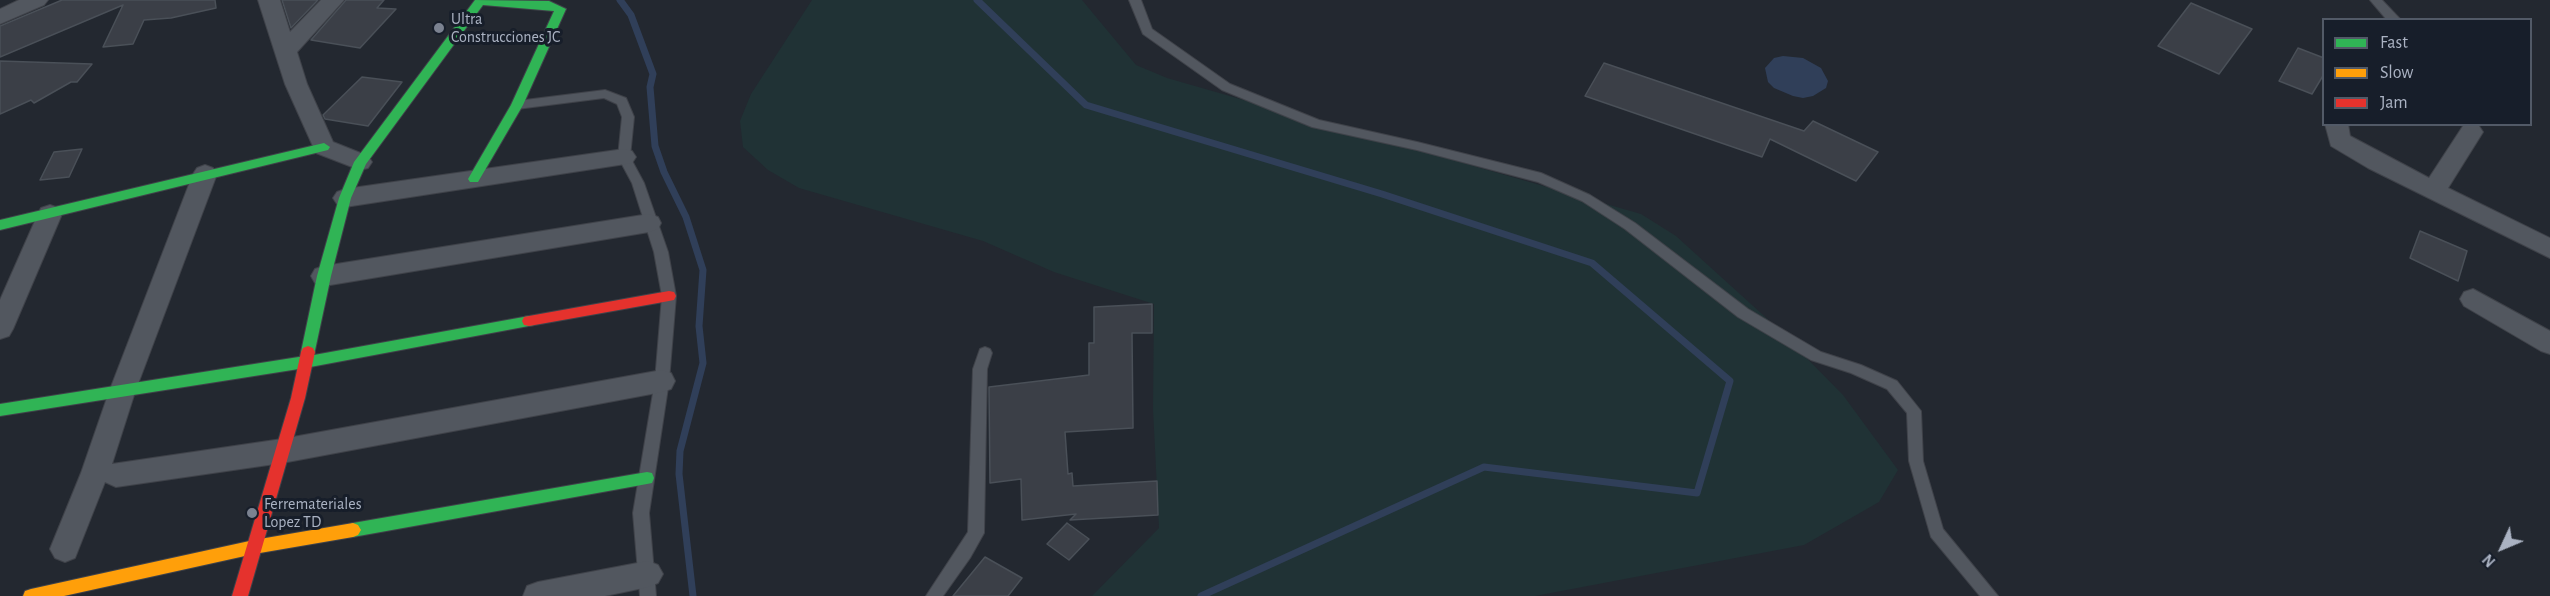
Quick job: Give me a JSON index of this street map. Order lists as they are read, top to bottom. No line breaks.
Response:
{"places":["Ultra Construcciones JC","Ferremateriales Lopez TD"],"legend":["Fast","Slow","Jam"],"north":"bottom left"}
